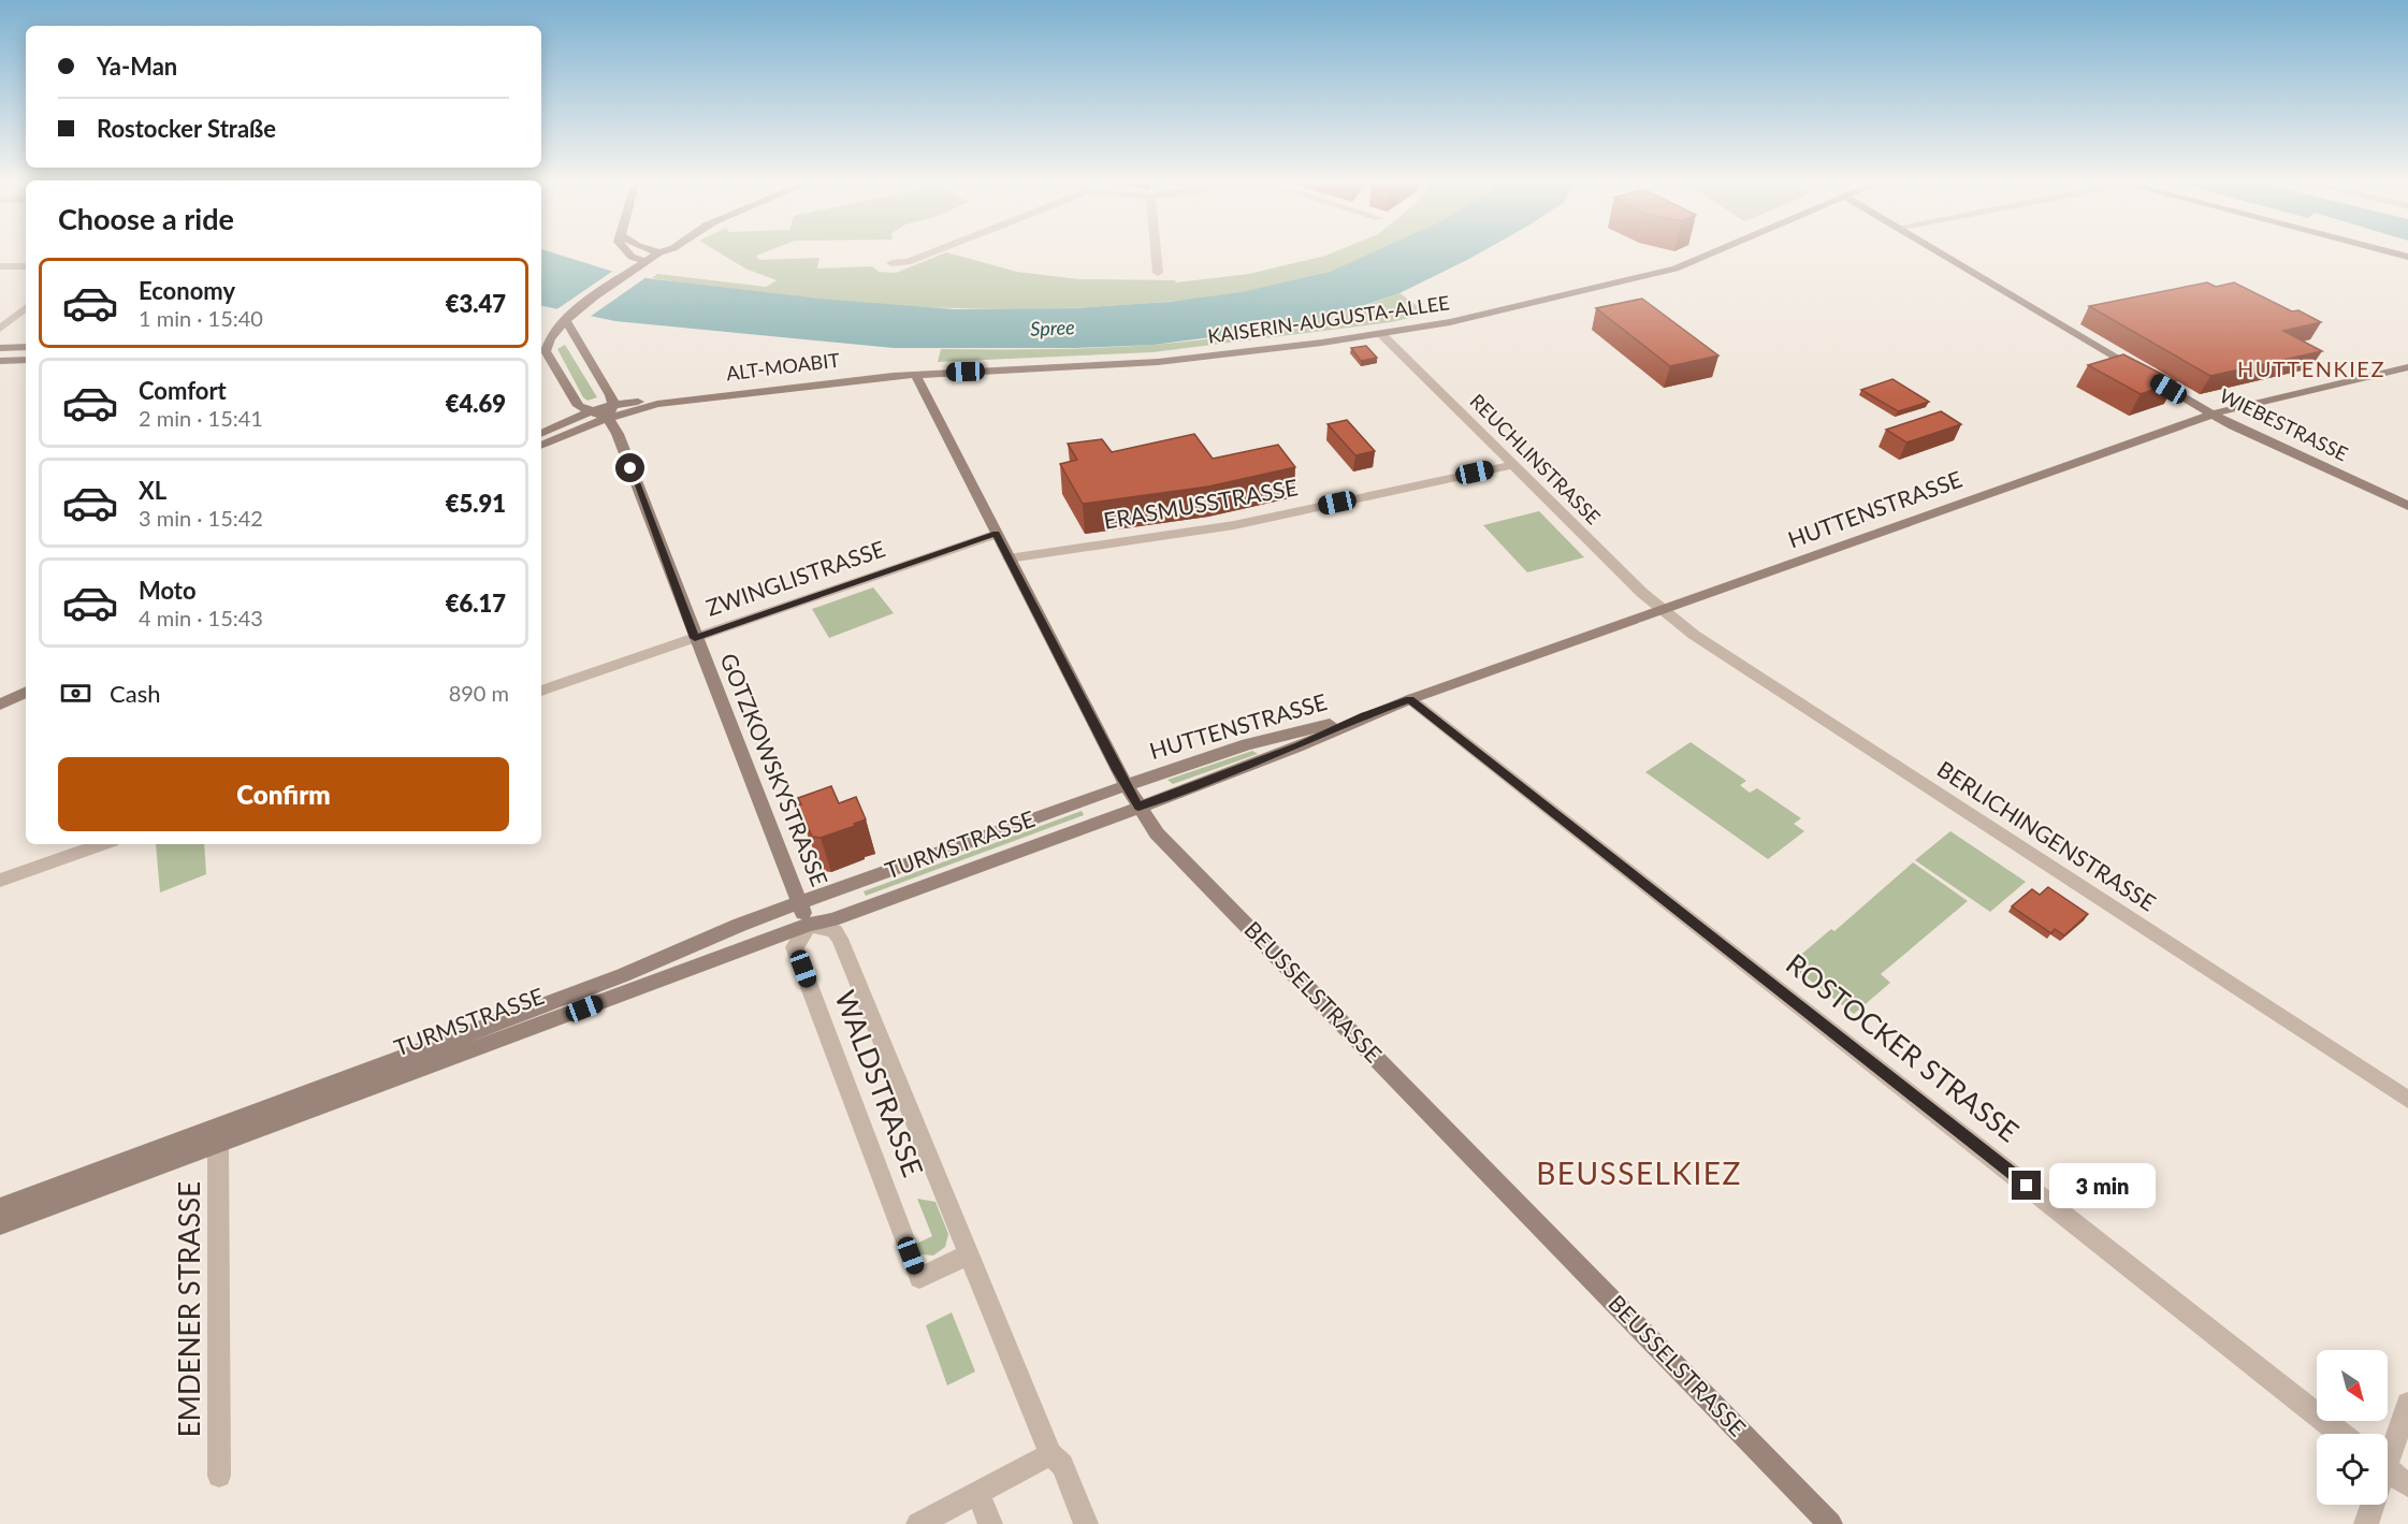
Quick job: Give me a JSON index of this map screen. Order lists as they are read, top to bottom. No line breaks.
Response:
{"streets":{"main road":["KAISERIN-AUGUSTA-ALLEE","ALT-MOABIT","WIEBESTRASSE","HUTTENSTRASSE","GOTZKOWSKYSTRASSE","TURMSTRASSE","BEUSSELSTRASSE"],"street":["REUCHLINSTRASSE","ERASMUSSTRASSE","ZWINGLISTRASSE","BERLICHINGENSTRASSE","ROSTOCKER STRASSE","WALDSTRASSE","EMDENER STRASSE"]},"crossings":[["KAISERIN-AUGUSTA-ALLEE","ALT-MOABIT"],["KAISERIN-AUGUSTA-ALLEE","REUCHLINSTRASSE"],["KAISERIN-AUGUSTA-ALLEE","BEUSSELSTRASSE"],["ALT-MOABIT","GOTZKOWSKYSTRASSE"],["ALT-MOABIT","BEUSSELSTRASSE"],["WIEBESTRASSE","HUTTENSTRASSE"],["REUCHLINSTRASSE","ERASMUSSTRASSE"],["REUCHLINSTRASSE","HUTTENSTRASSE"],["REUCHLINSTRASSE","BERLICHINGENSTRASSE"],["ERASMUSSTRASSE","BEUSSELSTRASSE"],["HUTTENSTRASSE","BERLICHINGENSTRASSE"],["HUTTENSTRASSE","TURMSTRASSE"],["HUTTENSTRASSE","BEUSSELSTRASSE"],["HUTTENSTRASSE","ROSTOCKER STRASSE"],["ZWINGLISTRASSE","GOTZKOWSKYSTRASSE"],["ZWINGLISTRASSE","BEUSSELSTRASSE"],["GOTZKOWSKYSTRASSE","TURMSTRASSE"],["GOTZKOWSKYSTRASSE","WALDSTRASSE"],["TURMSTRASSE","BEUSSELSTRASSE"],["TURMSTRASSE","WALDSTRASSE"],["TURMSTRASSE","EMDENER STRASSE"]],"districts":["HUTTENKIEZ","BEUSSELKIEZ"],"water":["Spree"],"north":"bottom right","page":{"banner":["Ya-Man","Rostocker Straße"],"heading":"Choose a ride","list":[{"name":"Economy","note":"1 min · 15:40","value":"€3.47"},{"name":"Comfort","note":"2 min · 15:41","value":"€4.69"},{"name":"XL","note":"3 min · 15:42","value":"€5.91"},{"name":"Moto","note":"4 min · 15:43","value":"€6.17"}],"pay":["Cash","890 m"],"buttons":"Confirm","bubble":"3 min"}}
